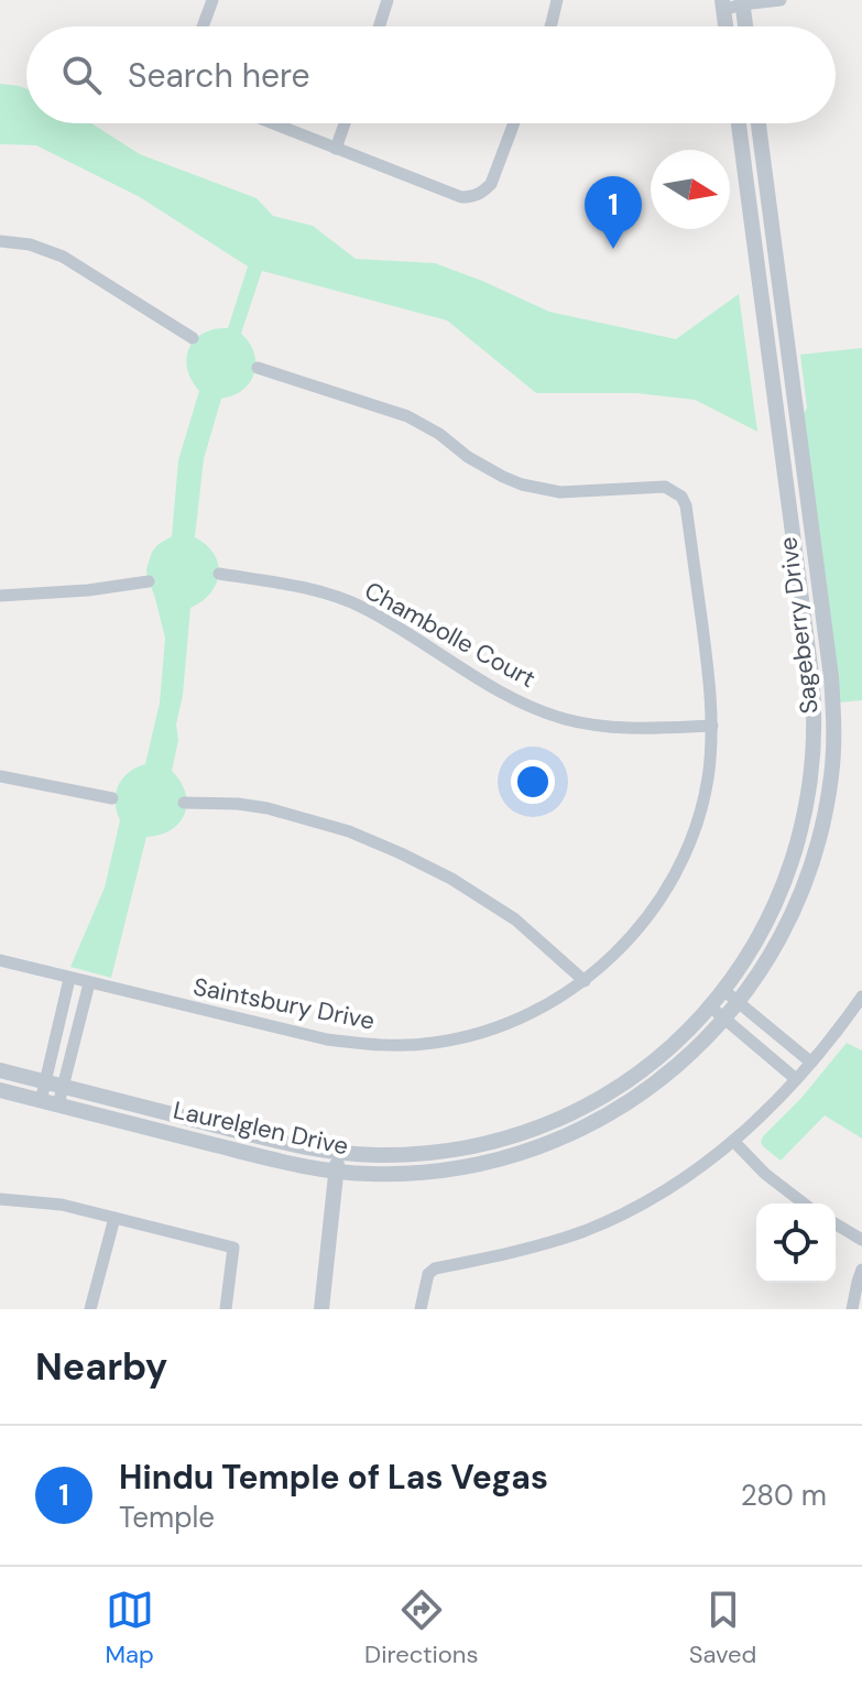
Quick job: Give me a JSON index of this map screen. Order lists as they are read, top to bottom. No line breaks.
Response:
{"streets":{"street":["Sageberry Drive","Chambolle Court","Saintsbury Drive","Laurelglen Drive"]},"crossings":[["Sageberry Drive","Laurelglen Drive"],["Chambolle Court","Saintsbury Drive"]],"north":"right","page":{"search":"Search here","pins":"1","heading":"Nearby","list":[{"mark":"1","name":"Hindu Temple of Las Vegas","note":"Temple","value":"280 m"}],"nav":["Map","Directions","Saved"]}}
